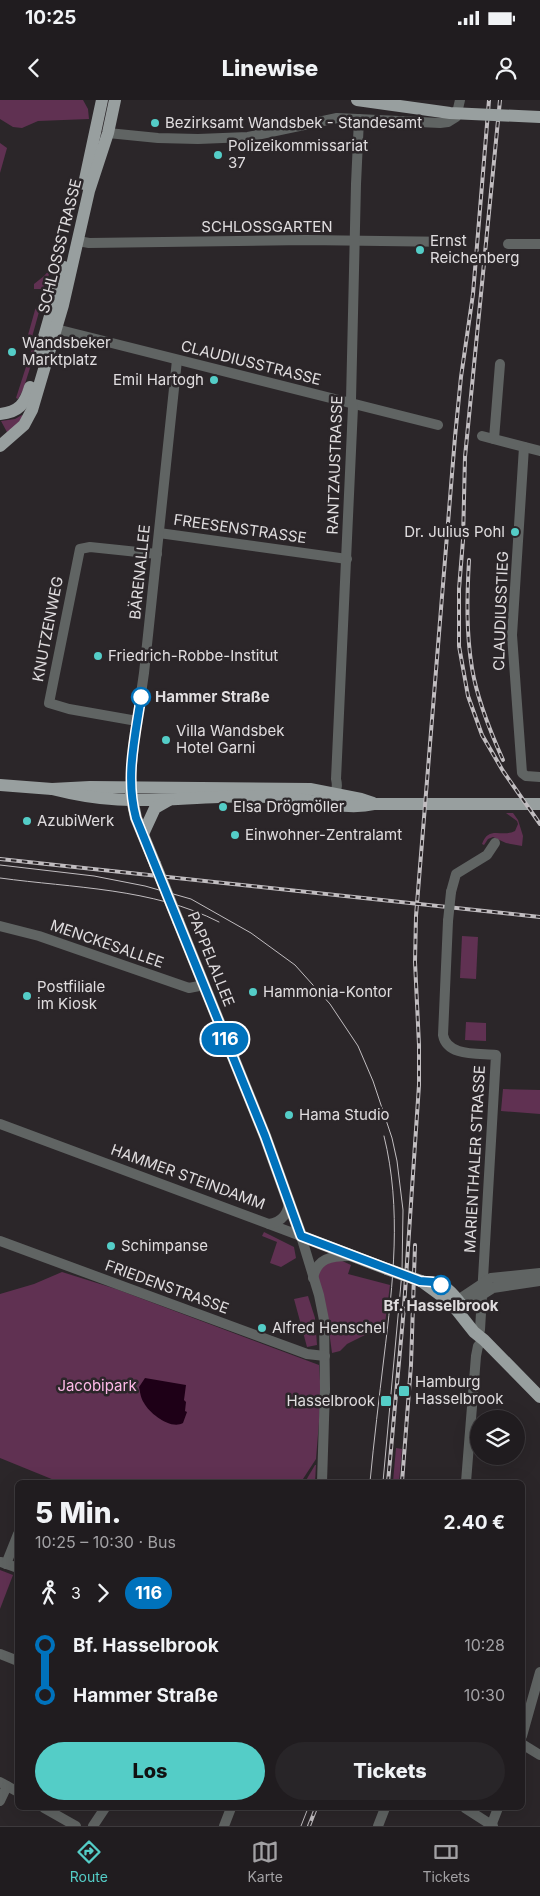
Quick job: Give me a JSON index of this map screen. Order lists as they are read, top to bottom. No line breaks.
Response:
{"streets":{"main road":["SCHLOSSSTRASSE","PAPPELALLEE","HAMMER STEINDAMM"],"street":["SCHLOSSGARTEN","CLAUDIUSSTRASSE","RANTZAUSTRASSE","FREESENSTRASSE","BÄRENALLEE","CLAUDIUSSTIEG","KNUTZENWEG","MENCKESALLEE","MARIENTHALER STRASSE","FRIEDENSTRASSE"]},"crossings":[["SCHLOSSGARTEN","SCHLOSSSTRASSE"],["SCHLOSSGARTEN","RANTZAUSTRASSE"],["SCHLOSSSTRASSE","CLAUDIUSSTRASSE"],["CLAUDIUSSTRASSE","RANTZAUSTRASSE"],["CLAUDIUSSTRASSE","BÄRENALLEE"],["RANTZAUSTRASSE","FREESENSTRASSE"],["FREESENSTRASSE","BÄRENALLEE"],["BÄRENALLEE","KNUTZENWEG"],["BÄRENALLEE","PAPPELALLEE"],["MENCKESALLEE","PAPPELALLEE"],["PAPPELALLEE","HAMMER STEINDAMM"],["MARIENTHALER STRASSE","HAMMER STEINDAMM"]],"parks":["Jacobipark"],"places":{"other":["Bezirksamt Wandsbek - Standesamt","Polizeikommissariat 37","Ernst Reichenberg","Wandsbeker Marktplatz","Emil Hartogh","Dr. Julius Pohl","Friedrich-Robbe-Institut","Hammer Straße","Villa Wandsbek Hotel Garni","Elsa Drögmöller","AzubiWerk","Einwohner-Zentralamt","Hammonia-Kontor","Postfiliale im Kiosk","Hama Studio","Schimpanse","Bf. Hasselbrook","Alfred Henschel"],"transit":["Hamburg Hasselbrook","Hasselbrook"]},"lines":["bus line 116"],"page":{"status":"10:25","header":"Linewise","on_map":"116","heading":["5 Min.","10:25 – 10:30 · Bus","2.40 €"],"legs":["3","116"],"list":[{"name":"Bf. Hasselbrook","value":"10:28"},{"name":"Hammer Straße","value":"10:30"}],"buttons":["Los","Tickets"],"tabs":["Route","Karte","Tickets"]}}
